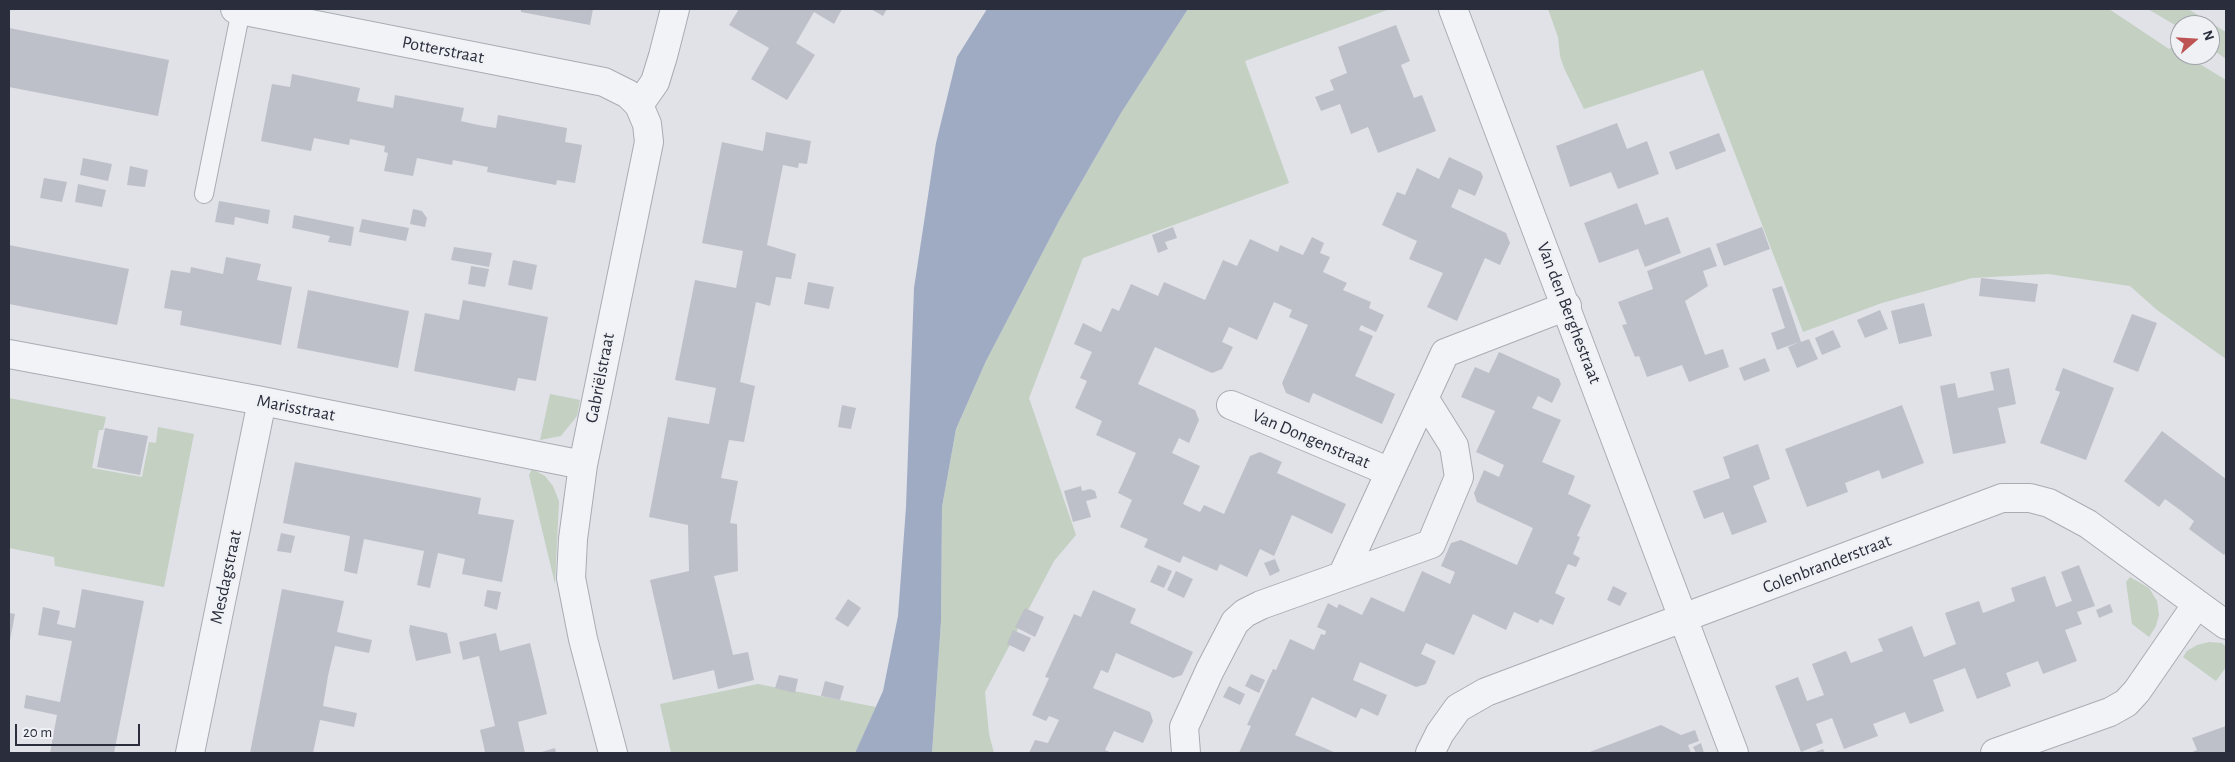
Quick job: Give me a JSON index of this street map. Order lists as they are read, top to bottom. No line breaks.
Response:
{"streets":{"street":["Potterstraat","Van den Berghestraat","Gabriëlstraat","Marisstraat","Van Dongenstraat","Colenbranderstraat","Mesdagstraat"]},"crossings":[["Potterstraat","Gabriëlstraat"],["Van den Berghestraat","Van Dongenstraat"],["Van den Berghestraat","Colenbranderstraat"],["Gabriëlstraat","Marisstraat"],["Marisstraat","Mesdagstraat"]],"scale_bar":"20 m","north":"right"}
